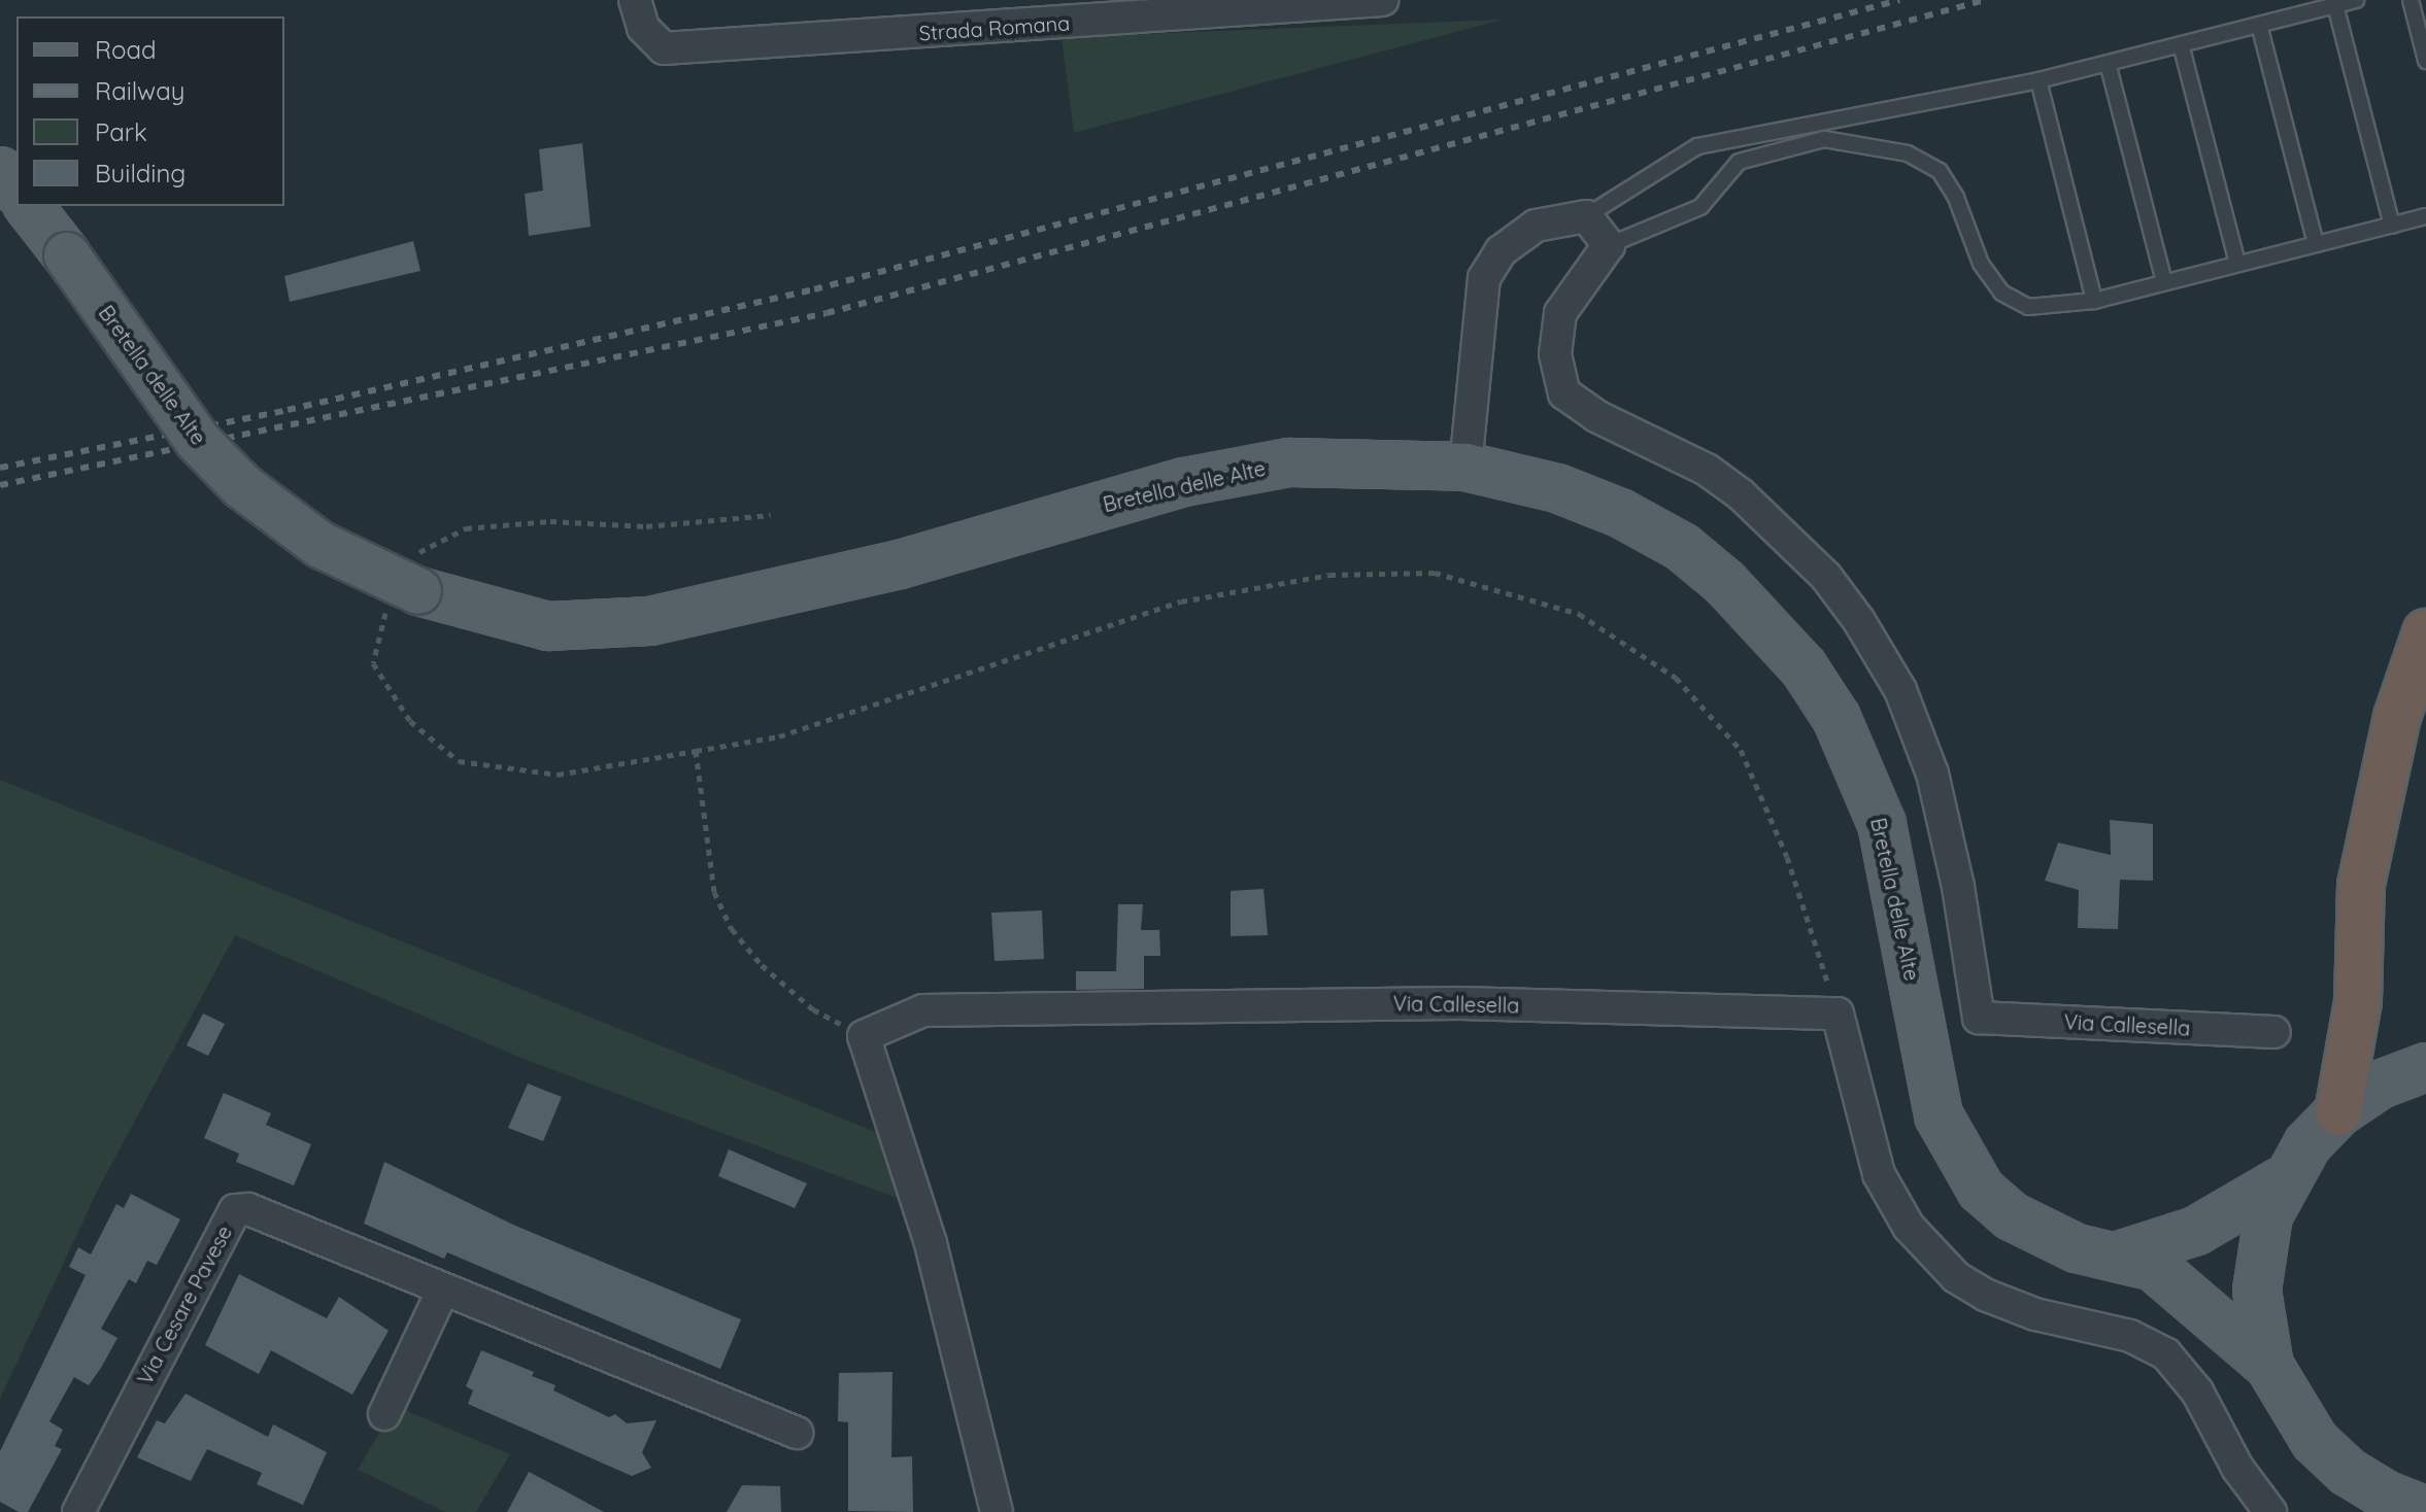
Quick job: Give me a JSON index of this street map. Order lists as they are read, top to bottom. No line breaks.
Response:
{"streets":{"main road":["Bretella delle Alte"],"street":["Strada Romana","Via Callesella","Via Cesare Pavese"]},"legend":["Road","Railway","Park","Building"]}
